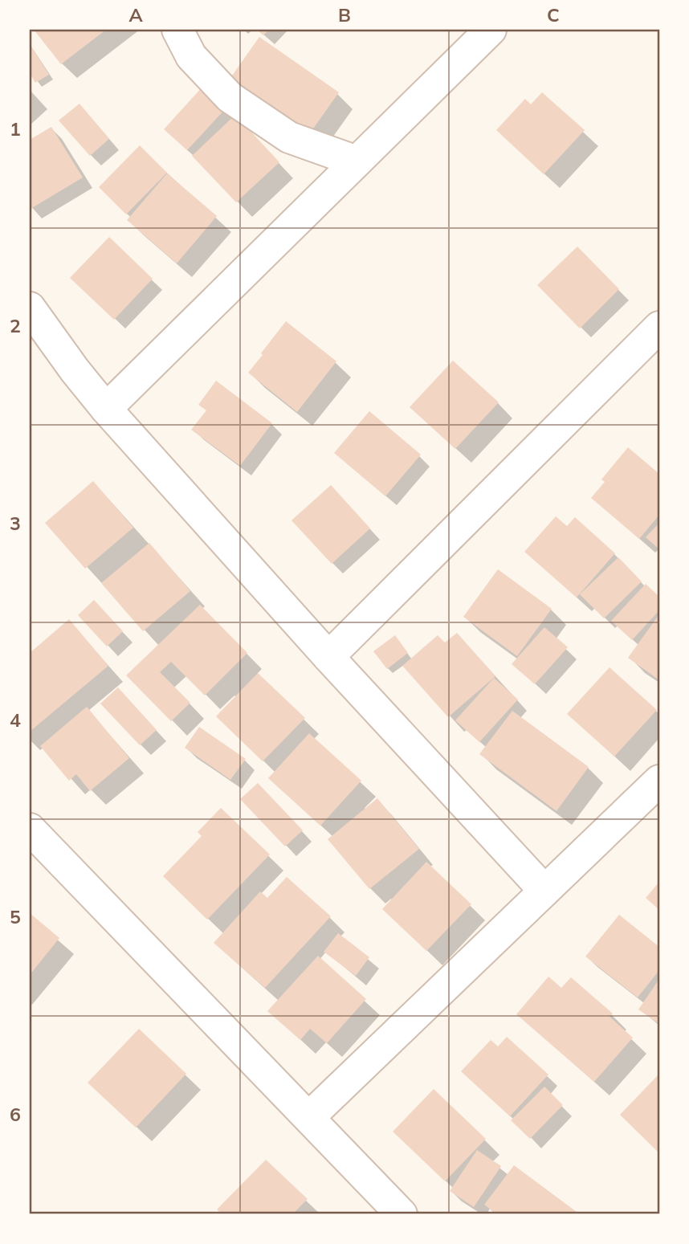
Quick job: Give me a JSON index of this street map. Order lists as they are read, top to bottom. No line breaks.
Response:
{"grid":{"columns":["A","B","C"],"rows":["1","2","3","4","5","6"]}}
